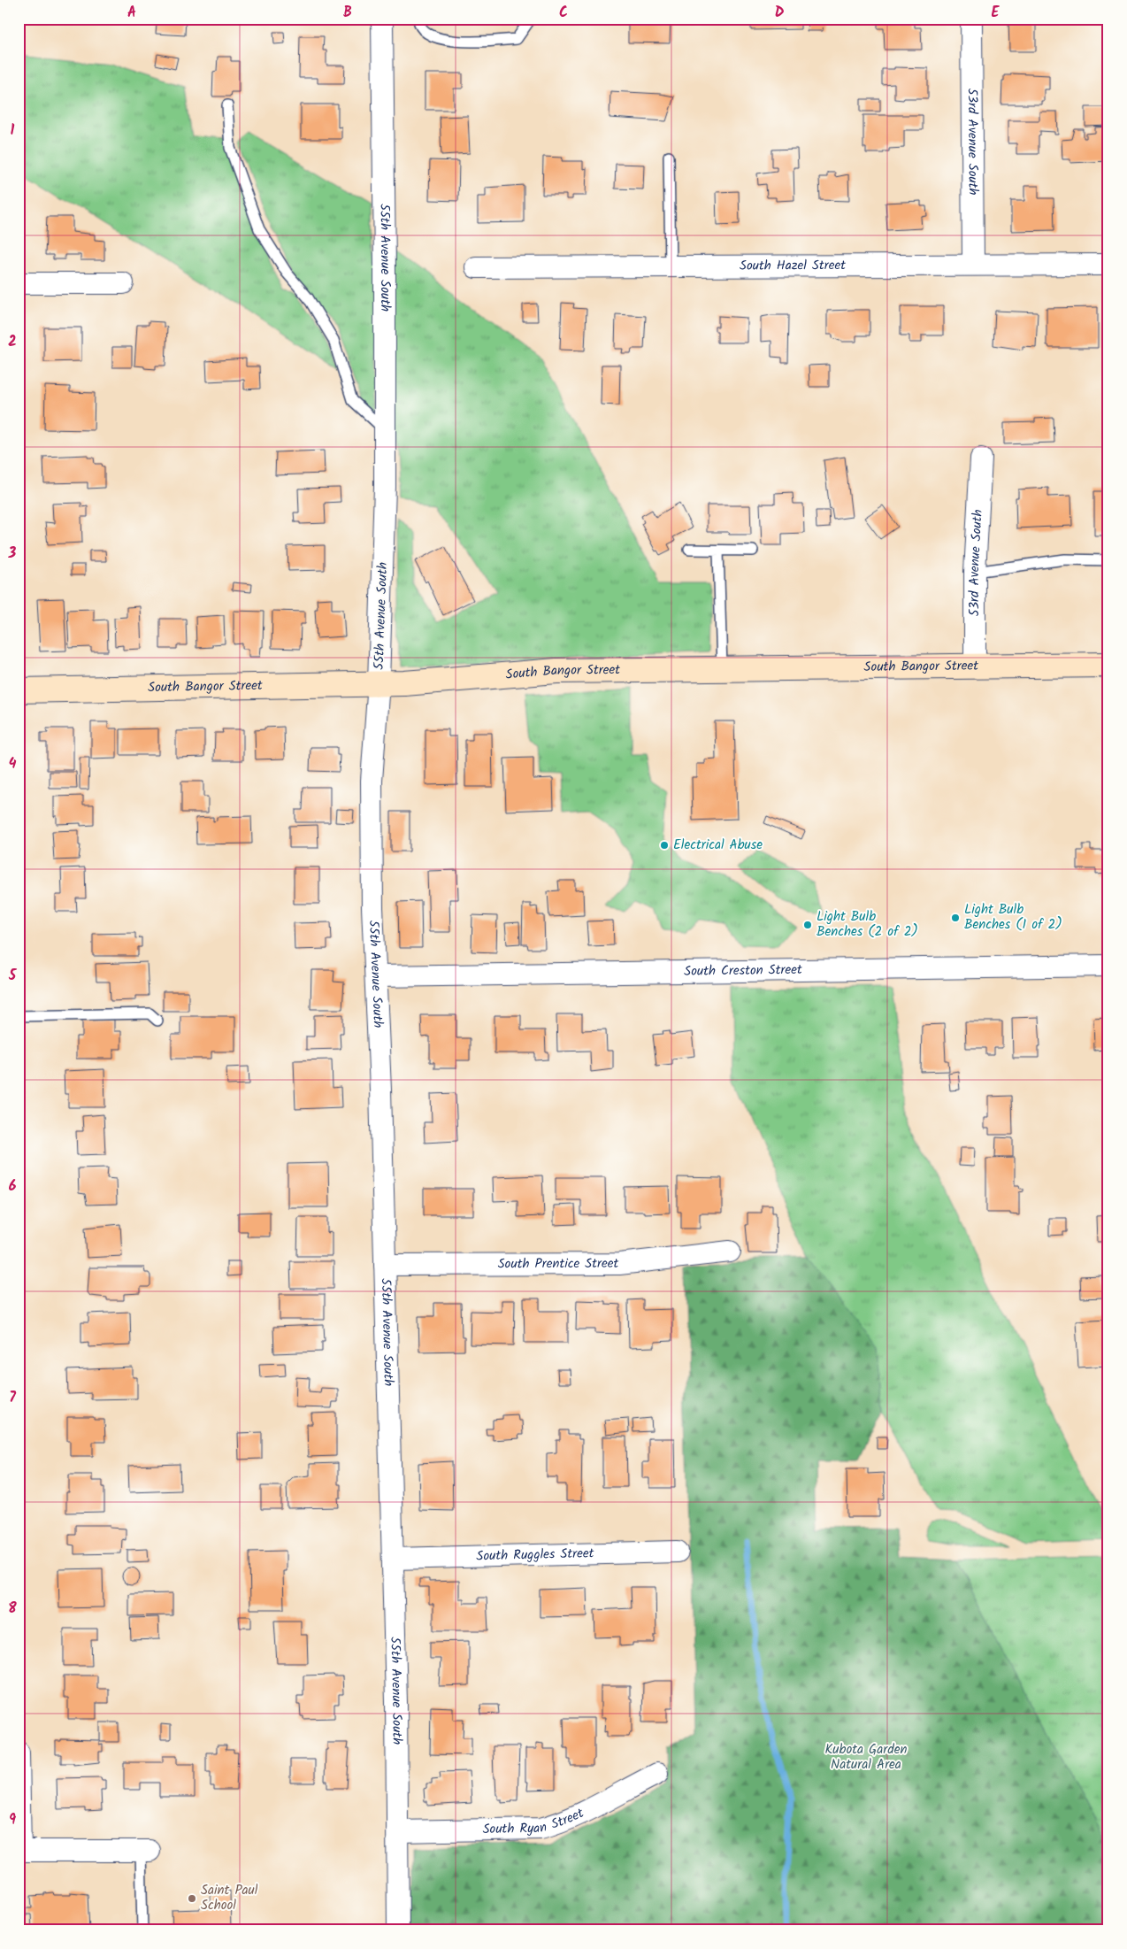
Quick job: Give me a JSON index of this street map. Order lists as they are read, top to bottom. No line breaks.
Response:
{"streets":{"street":["53rd Avenue South","55th Avenue South","South Hazel Street","South Bangor Street","South Creston Street","South Prentice Street","South Ruggles Street","South Ryan Street"]},"crossings":[["53rd Avenue South","South Hazel Street"],["53rd Avenue South","South Bangor Street"],["55th Avenue South","South Bangor Street"],["55th Avenue South","South Creston Street"],["55th Avenue South","South Prentice Street"],["55th Avenue South","South Ruggles Street"],["55th Avenue South","South Ryan Street"]],"parks":["Kubota Garden Natural Area"],"places":["Electrical Abuse","Light Bulb Benches (1 of 2)","Light Bulb Benches (2 of 2)","Saint Paul School"],"grid":{"columns":["A","B","C","D","E"],"rows":["1","2","3","4","5","6","7","8","9"]}}
